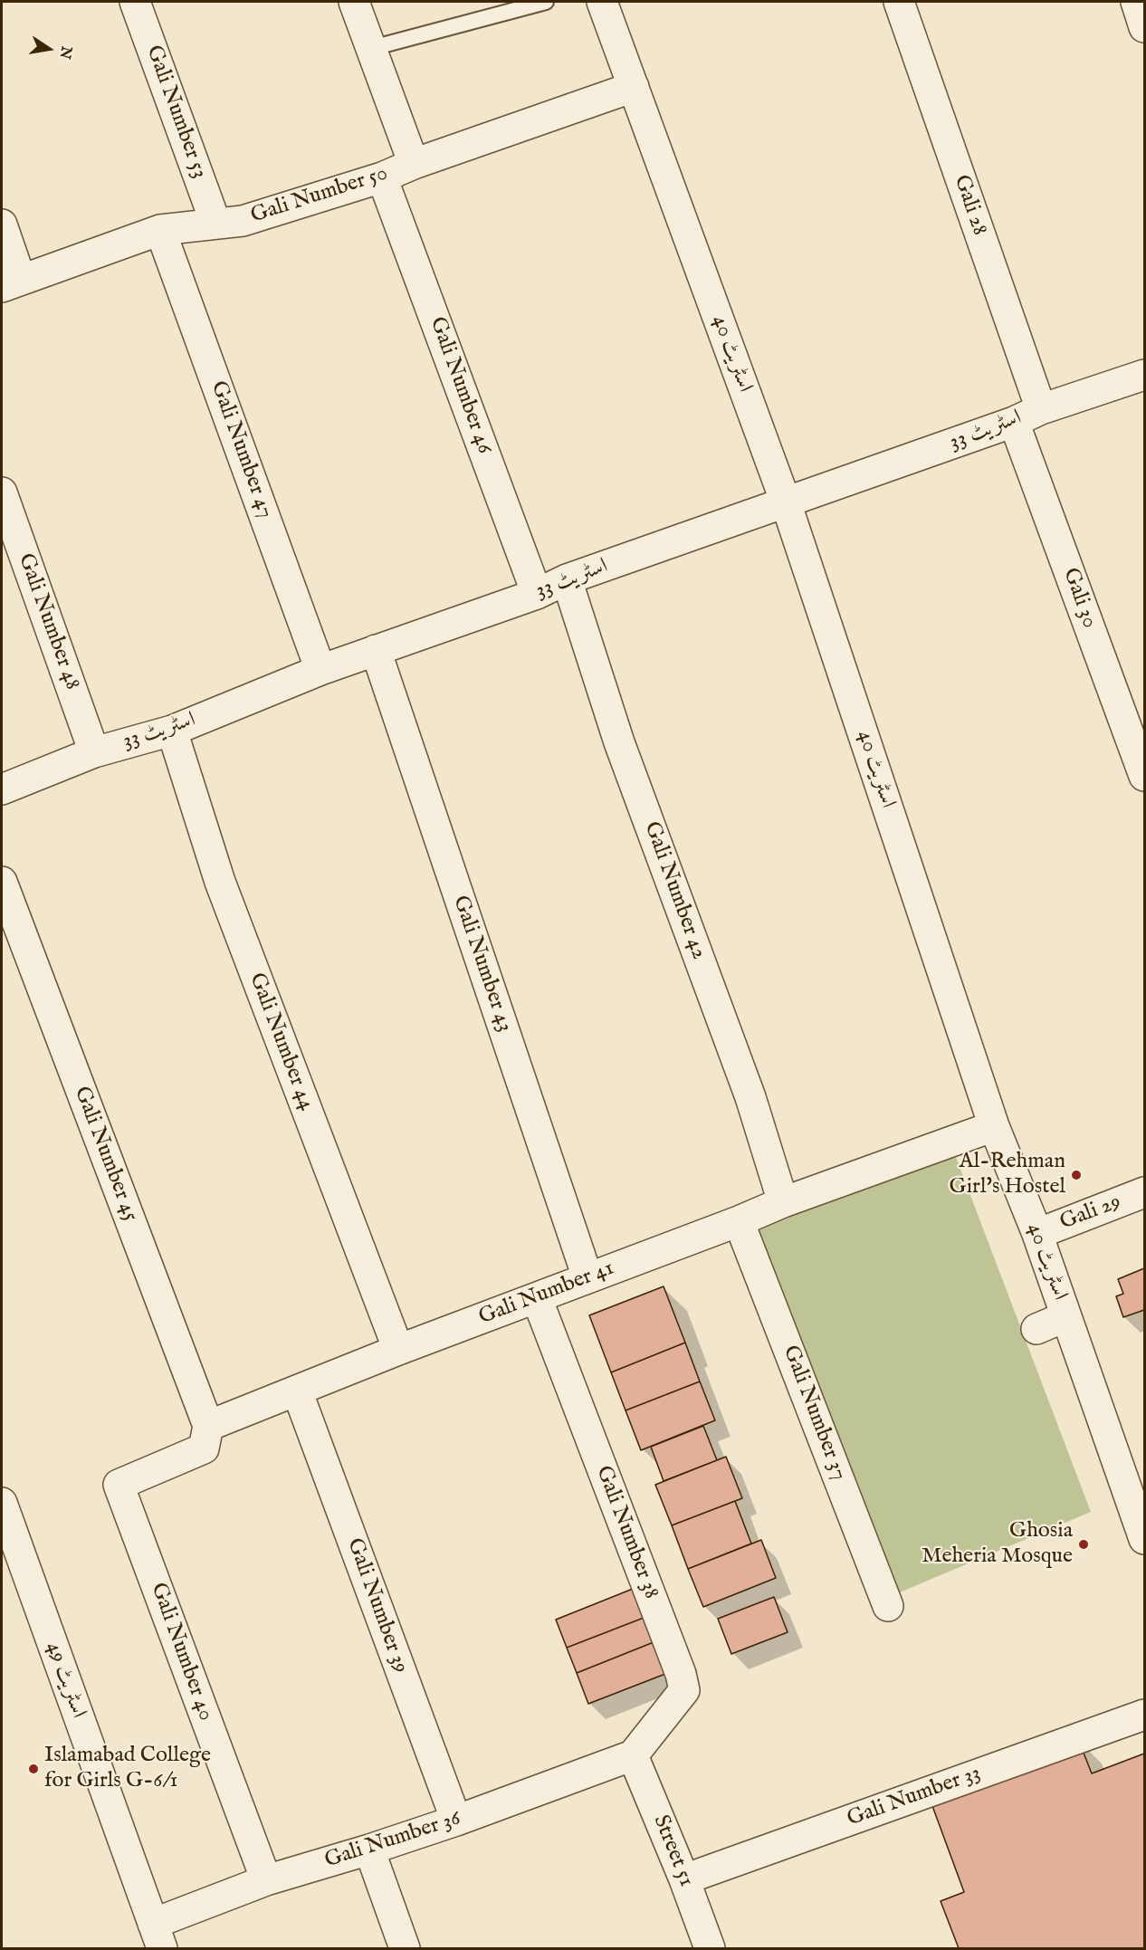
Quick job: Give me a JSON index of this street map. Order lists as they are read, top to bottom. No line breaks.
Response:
{"streets":{"street":["Gali Number 53","Gali Number 50","Gali 28","اسٹریٹ 40","Gali Number 46","اسٹریٹ 33","Gali Number 47","Gali 30","Gali Number 48","Gali Number 42","Gali Number 43","Gali Number 44","Gali Number 45","Gali 29","Gali Number 41","Gali Number 37","Gali Number 38","Gali Number 39","Gali Number 40","اسٹریٹ 49","Gali Number 33","Gali Number 36","Street 51"]},"crossings":[["Gali Number 53","Gali Number 50"],["Gali Number 50","اسٹریٹ 40"],["Gali Number 50","Gali Number 46"],["Gali Number 50","Gali Number 47"],["Gali 28","اسٹریٹ 33"],["اسٹریٹ 40","اسٹریٹ 33"],["اسٹریٹ 40","Gali 29"],["اسٹریٹ 40","Gali Number 41"],["Gali Number 46","اسٹریٹ 33"],["اسٹریٹ 33","Gali Number 47"],["اسٹریٹ 33","Gali 30"],["اسٹریٹ 33","Gali Number 48"],["اسٹریٹ 33","Gali Number 42"],["اسٹریٹ 33","Gali Number 43"],["اسٹریٹ 33","Gali Number 44"],["Gali Number 42","Gali Number 41"],["Gali Number 43","Gali Number 41"],["Gali Number 44","Gali Number 41"],["Gali Number 45","Gali Number 41"],["Gali Number 45","Gali Number 40"],["Gali Number 41","Gali Number 37"],["Gali Number 41","Gali Number 38"],["Gali Number 41","Gali Number 39"],["Gali Number 41","Gali Number 40"],["Gali Number 38","Gali Number 36"],["Gali Number 38","Street 51"],["Gali Number 39","Gali Number 36"],["Gali Number 40","Gali Number 36"],["اسٹریٹ 49","Gali Number 36"],["Gali Number 33","Street 51"],["Gali Number 36","Street 51"]],"places":["Al-Rehman Girl's Hostel","Ghosia Meheria Mosque","Islamabad College for Girls G-6/1"],"north":"right"}
